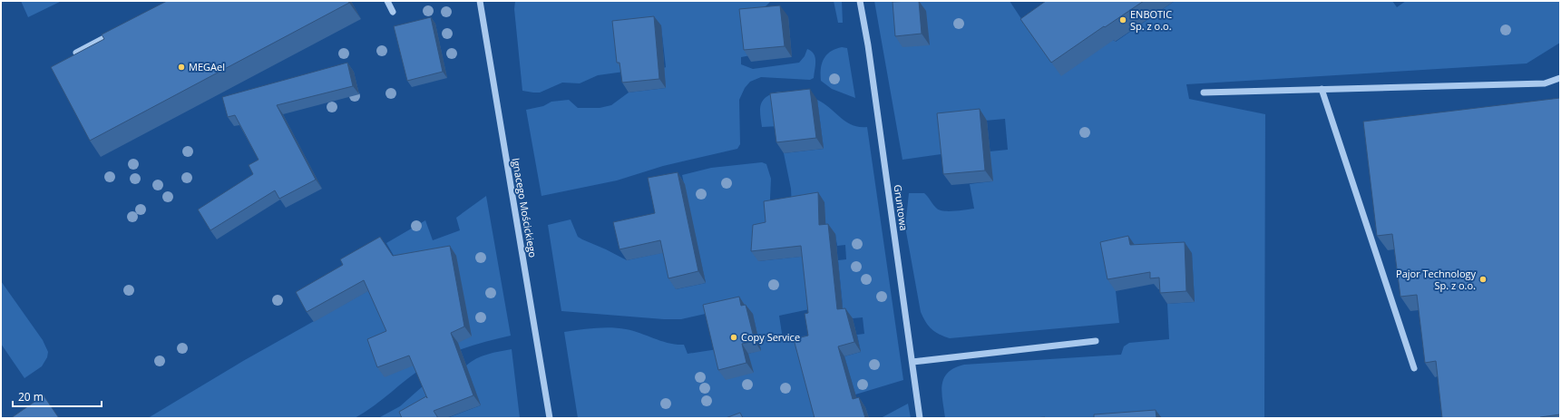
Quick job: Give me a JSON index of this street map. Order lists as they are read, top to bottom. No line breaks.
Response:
{"streets":{"street":["Ignacego Mościckiego","Gruntowa"]},"places":["ENBOTIC Sp. z o.o.","MEGAel","Pajor Technology Sp. z o.o.","Copy Service"],"scale_bar":"20 m"}
